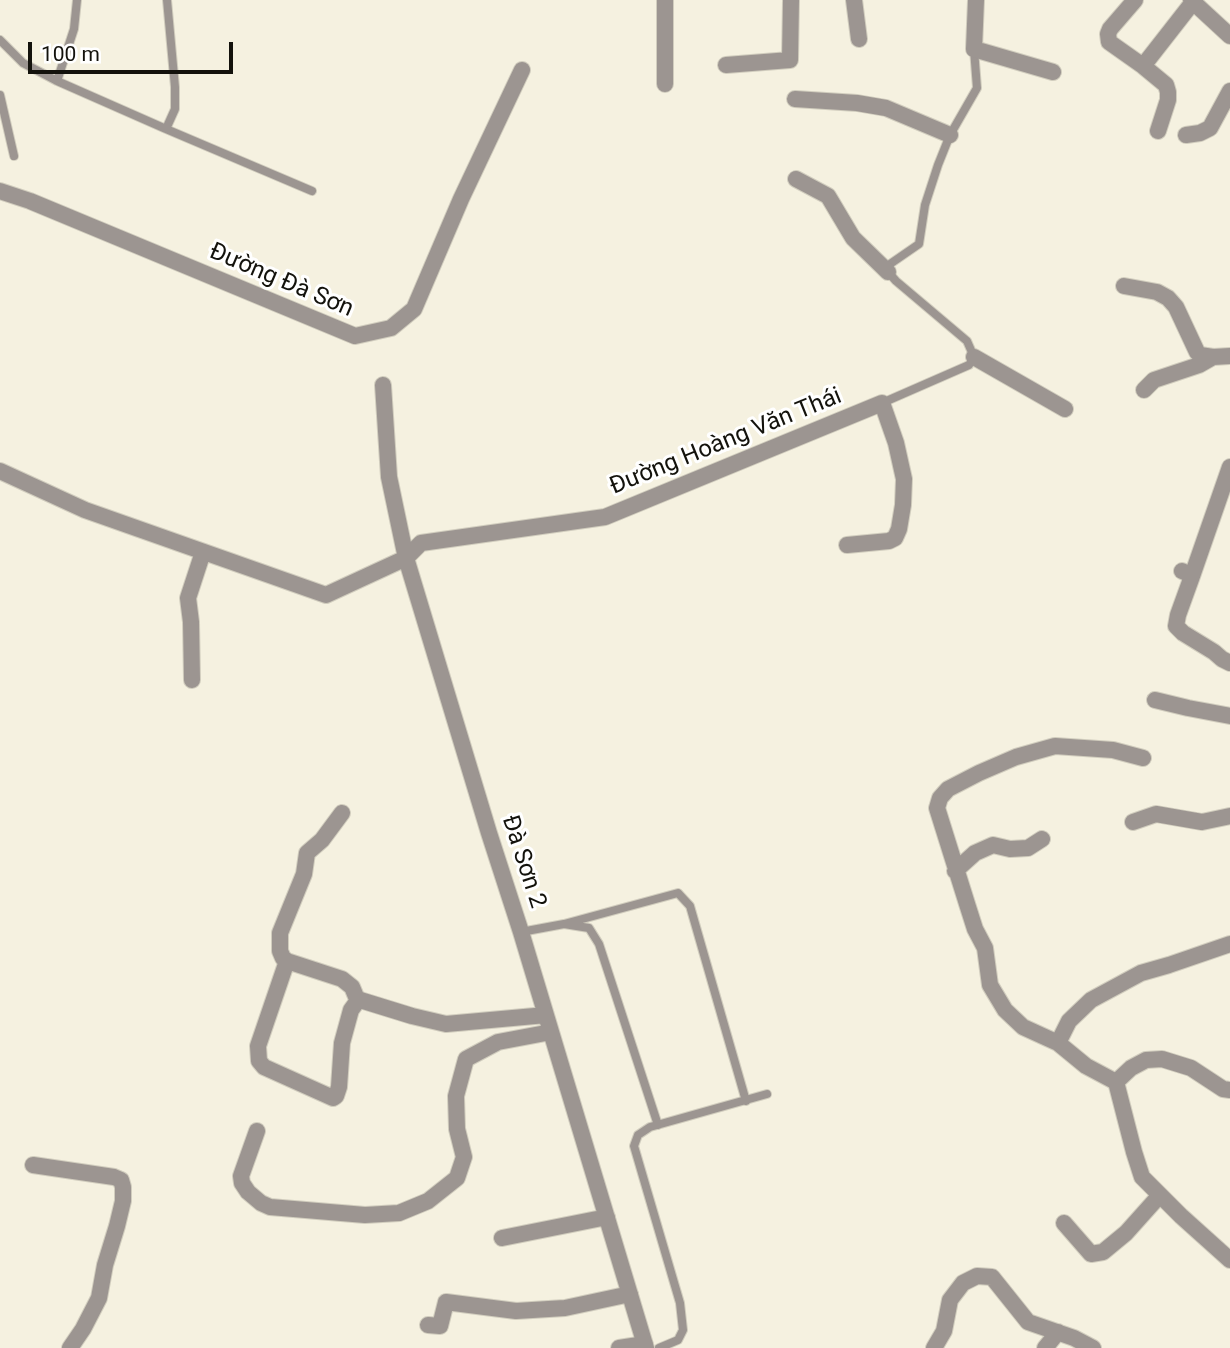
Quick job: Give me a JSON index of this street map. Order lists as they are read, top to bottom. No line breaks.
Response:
{"streets":{"street":["Đường Đà Sơn","Đường Hoàng Văn Thái","Đà Sơn 2"]},"crossings":[["Đường Hoàng Văn Thái","Đà Sơn 2"]],"scale_bar":"100 m"}
